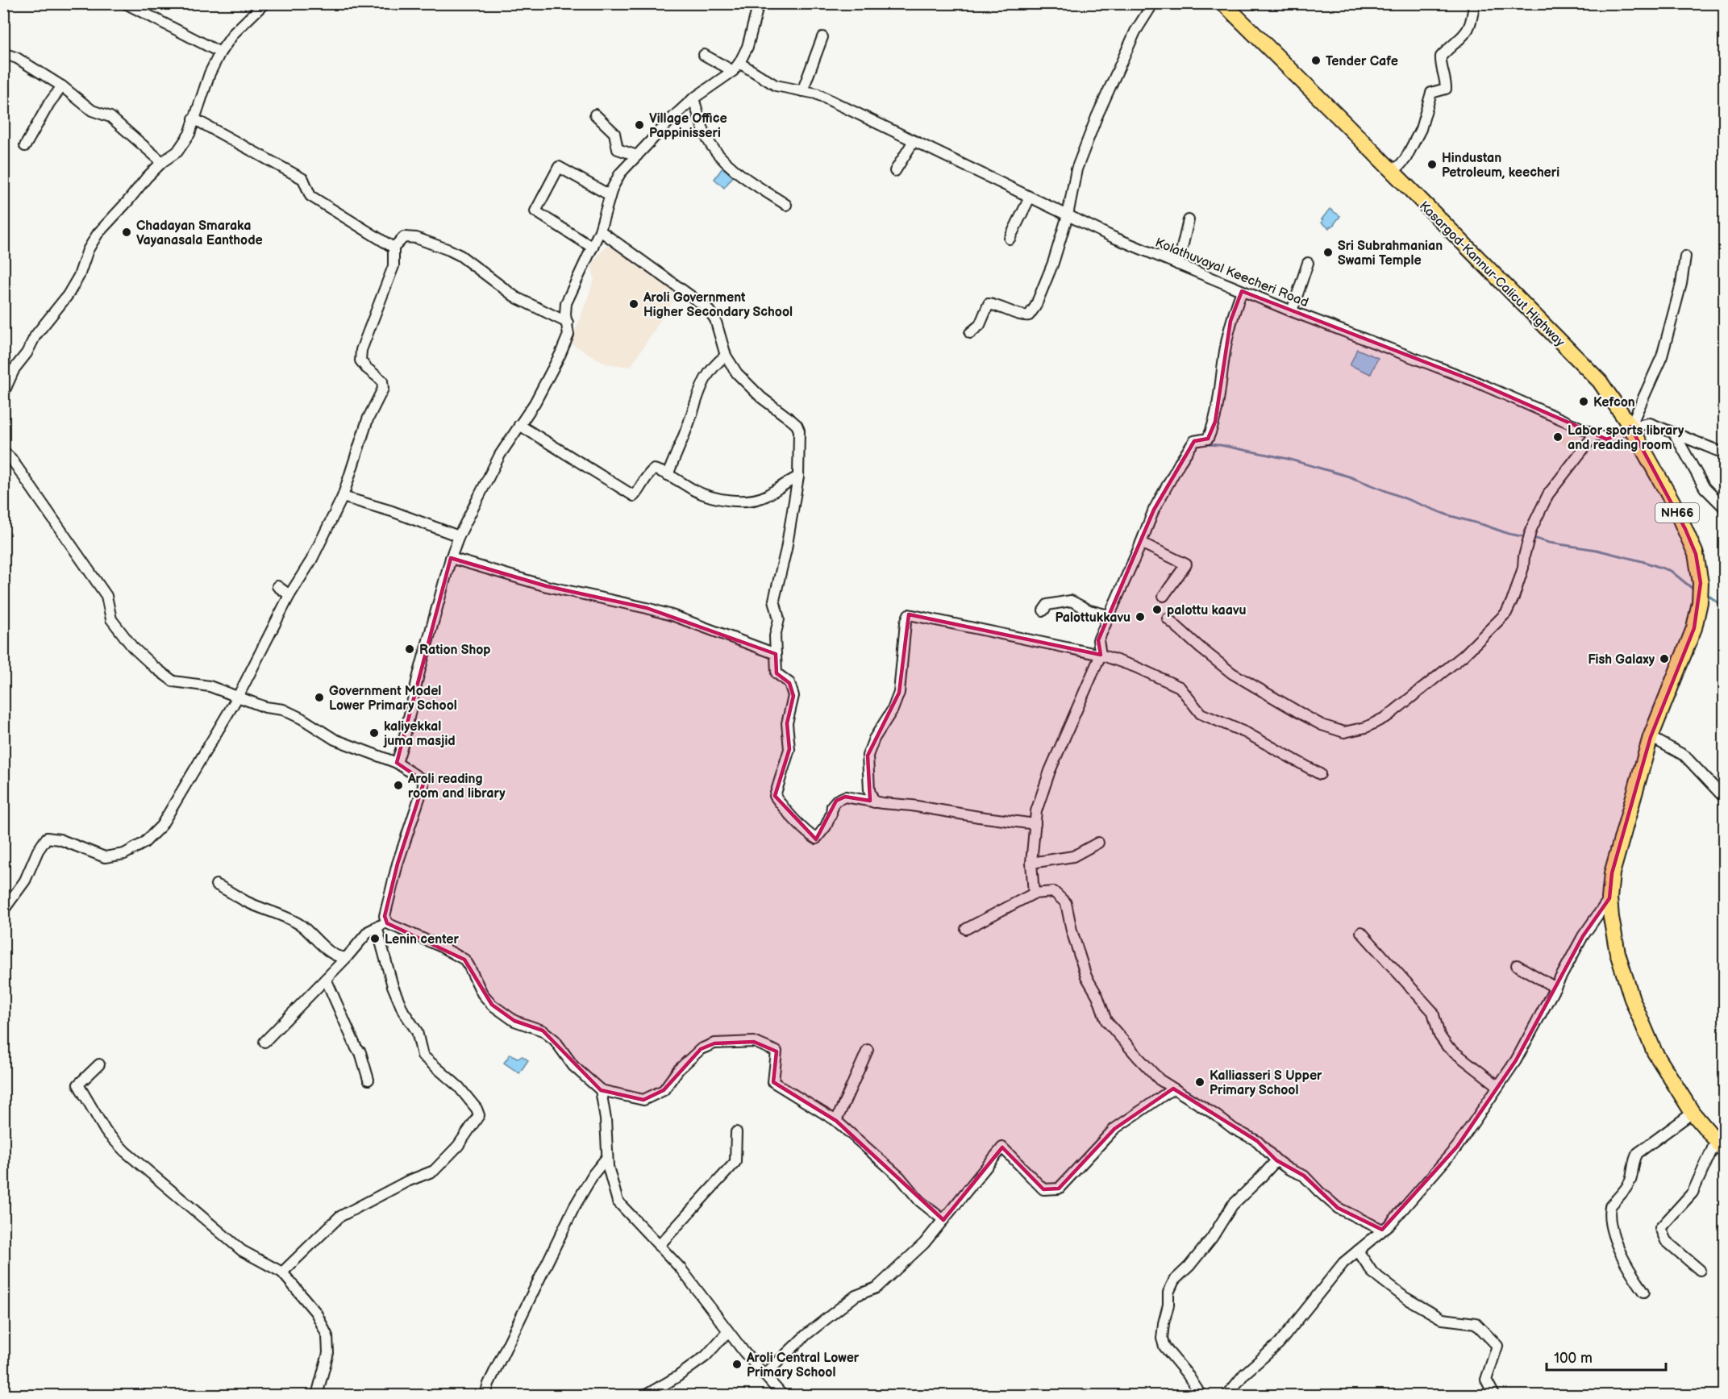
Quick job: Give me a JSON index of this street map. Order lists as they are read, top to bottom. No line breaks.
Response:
{"streets":{"highway":["Kasargod-Kannur-Calicut Highway","NH66"],"street":["Kolathuvayal Keecheri Road"]},"crossings":[["Kolathuvayal Keecheri Road","Kasargod-Kannur-Calicut Highway"]],"places":["Tender Cafe","Village Office Pappinisseri","Hindustan Petroleum, keecheri","Chadayan Smaraka Vayanasala Eanthode","Sri Subrahmanian Swami Temple","Aroli Government Higher Secondary School","Kefcon","Labor sports library and reading room","palottu kaavu","Palottukkavu","Ration Shop","Fish Galaxy","Government Model Lower Primary School","kaliyekkal juma masjid","Aroli reading room and library","Lenin center","Kalliasseri S Upper Primary School","Aroli Central Lower Primary School"],"scale_bar":"100 m"}
